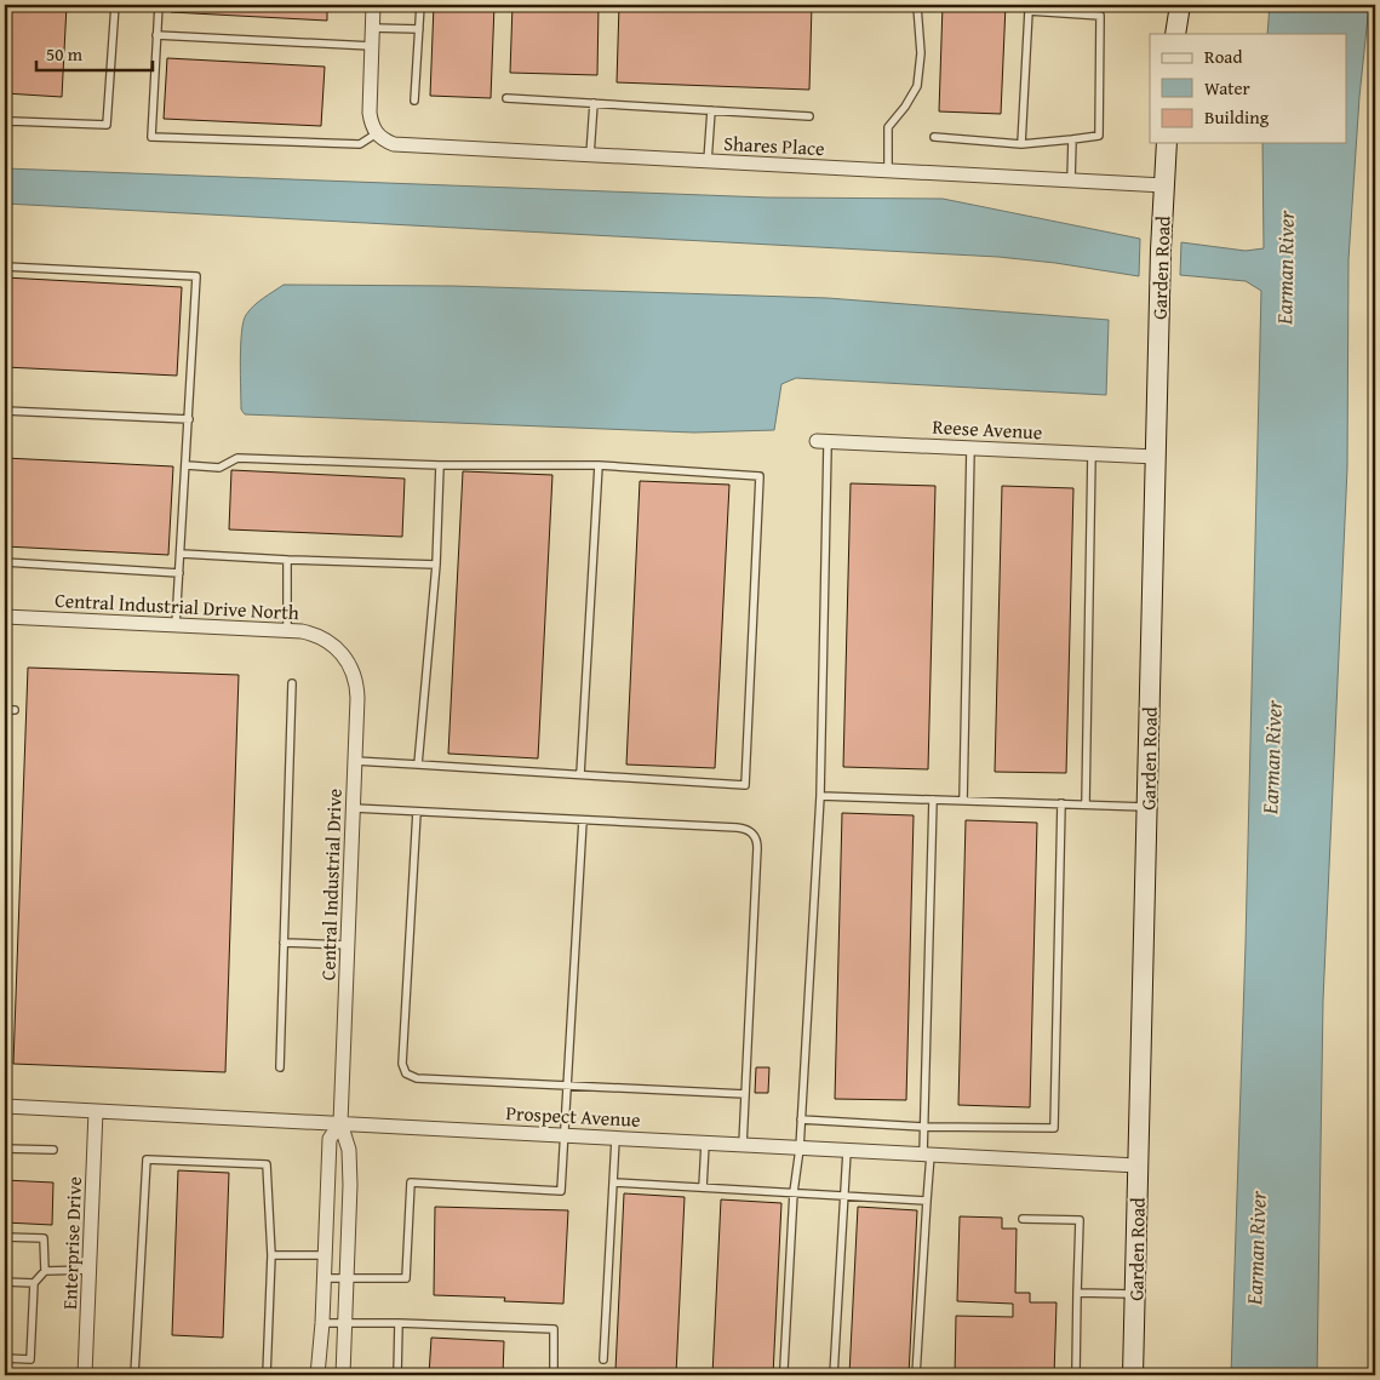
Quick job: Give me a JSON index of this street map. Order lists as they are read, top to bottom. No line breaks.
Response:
{"streets":{"street":["Shares Place","Garden Road","Reese Avenue","Central Industrial Drive North","Central Industrial Drive","Prospect Avenue","Enterprise Drive"]},"crossings":[["Shares Place","Garden Road"],["Garden Road","Reese Avenue"],["Garden Road","Prospect Avenue"],["Central Industrial Drive North","Central Industrial Drive"],["Central Industrial Drive","Prospect Avenue"],["Prospect Avenue","Enterprise Drive"]],"water":["Earman River"],"legend":["Road","Water","Building"],"scale_bar":"50 m"}
